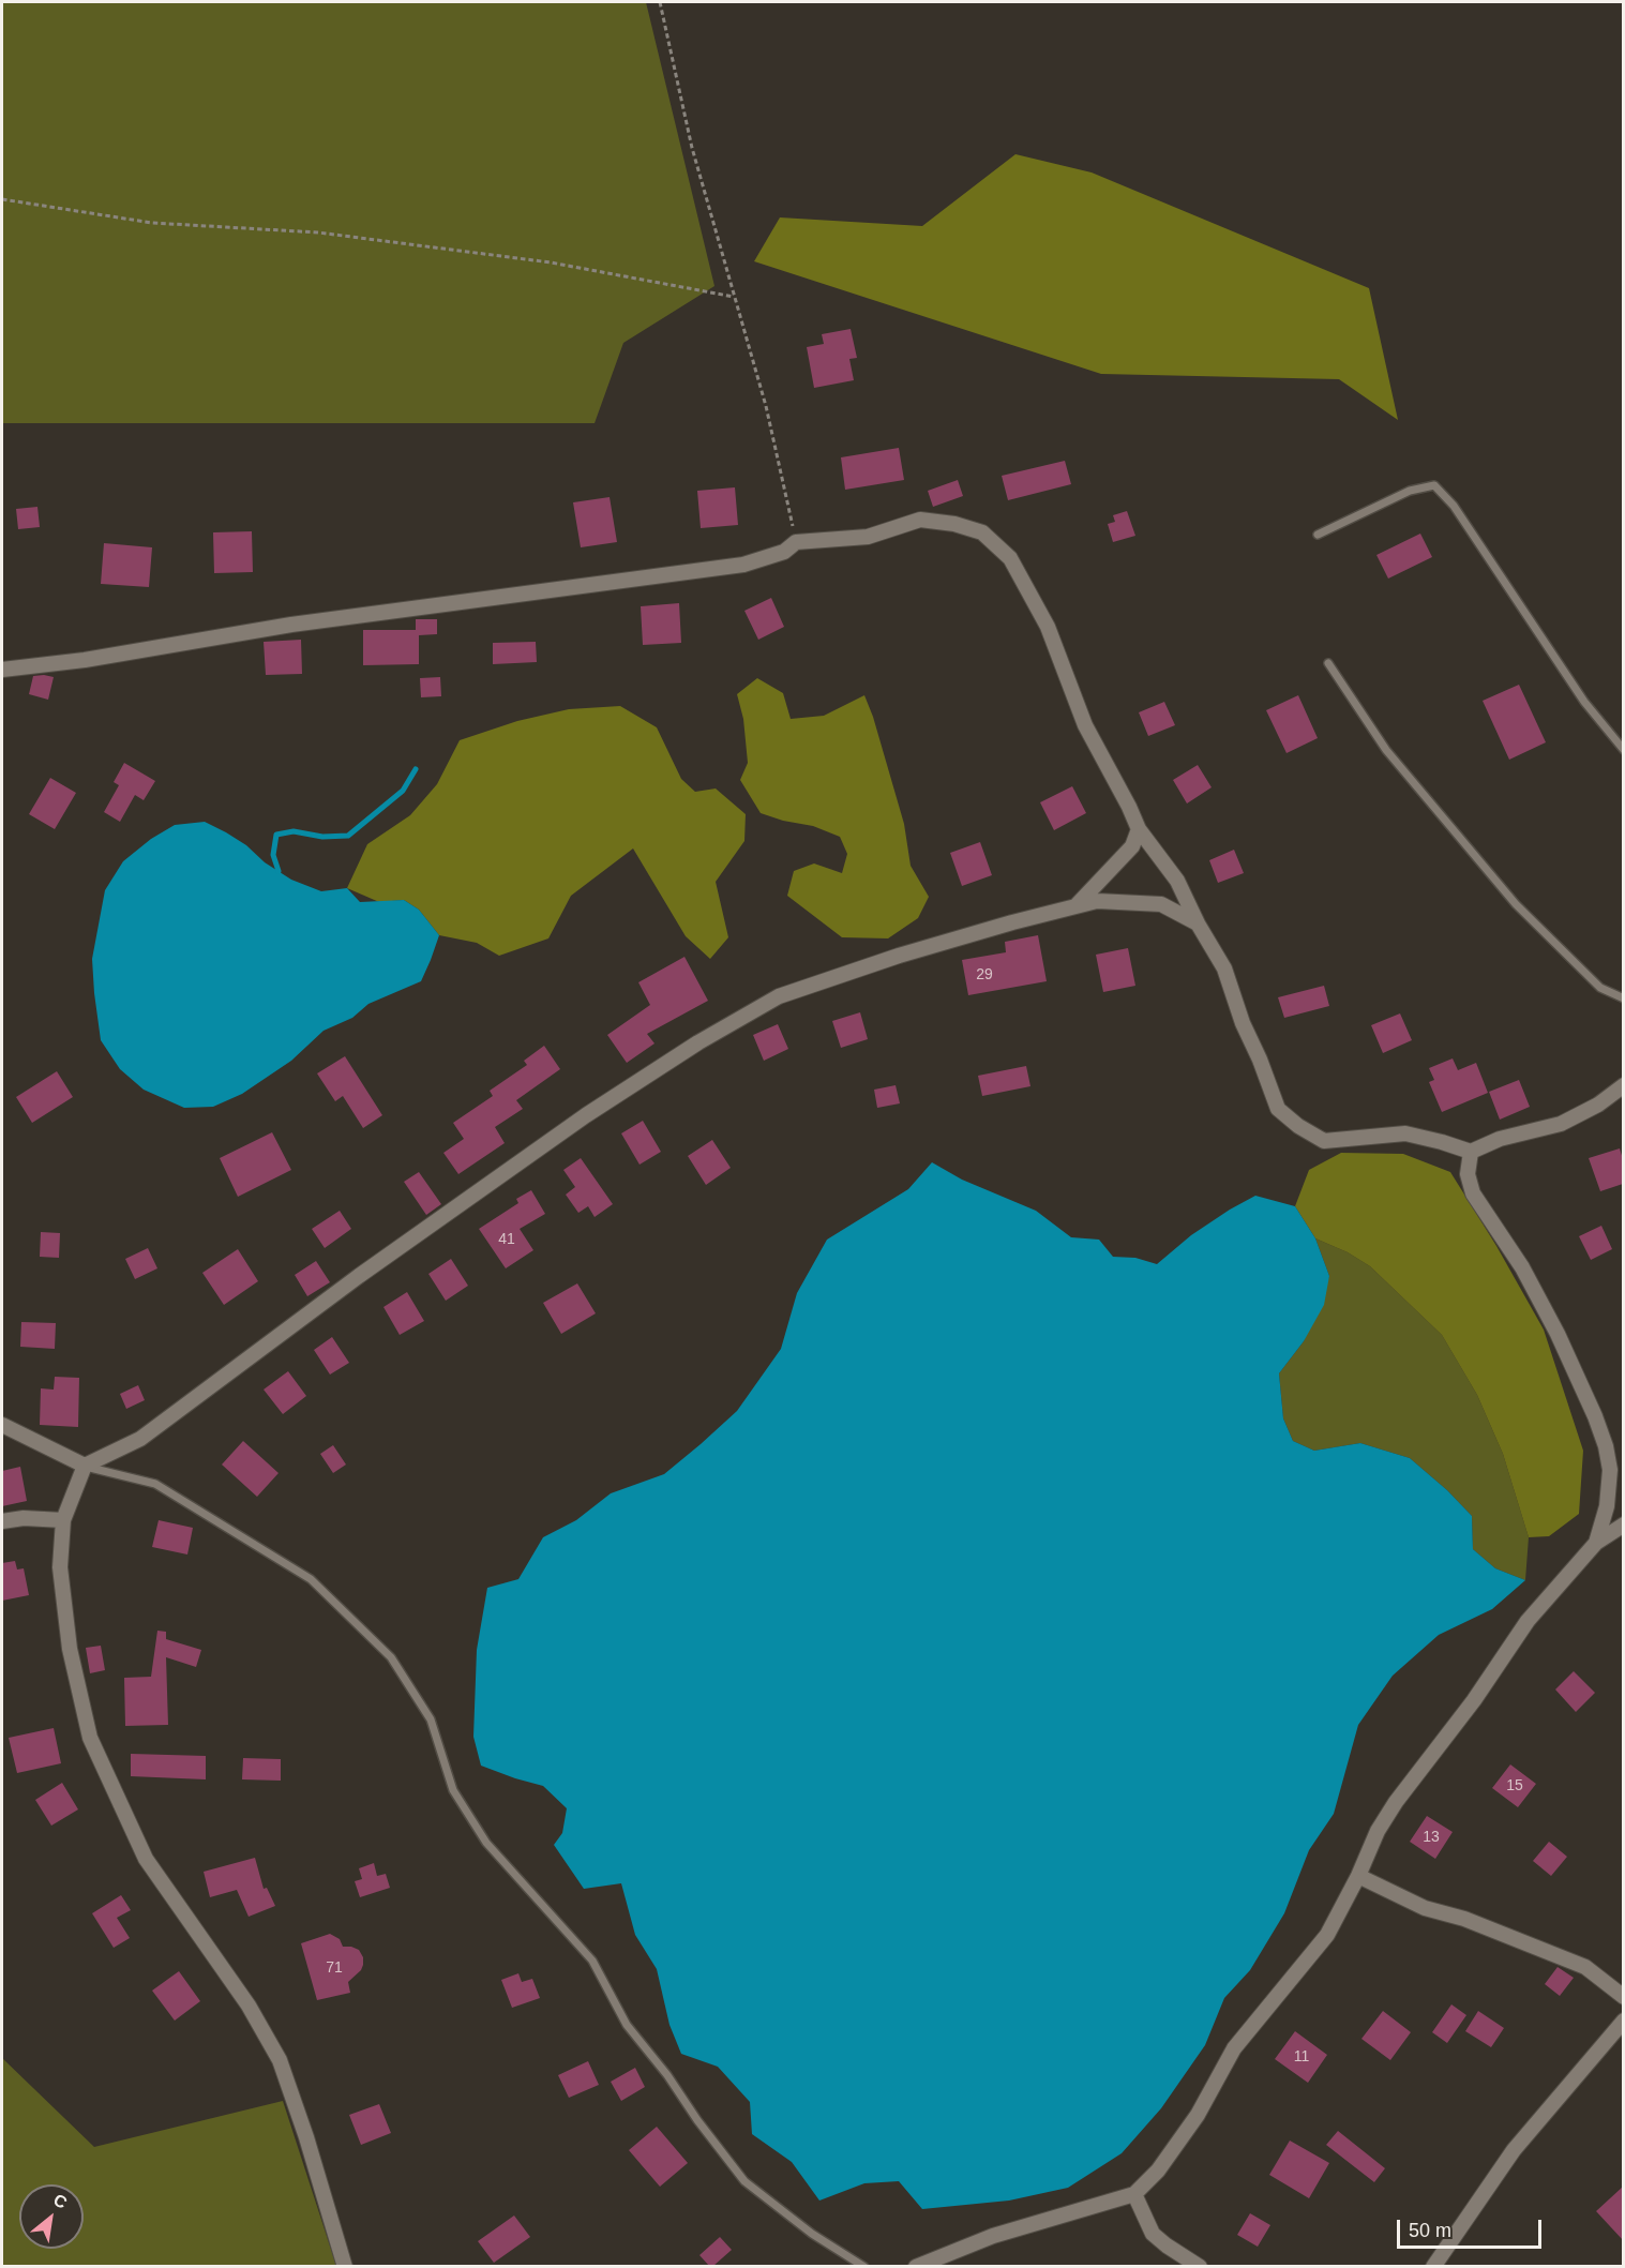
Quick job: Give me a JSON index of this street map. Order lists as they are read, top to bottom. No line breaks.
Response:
{"house_numbers":["29","41","15","13","71","11"],"scale_bar":"50 m","north":"top right"}
